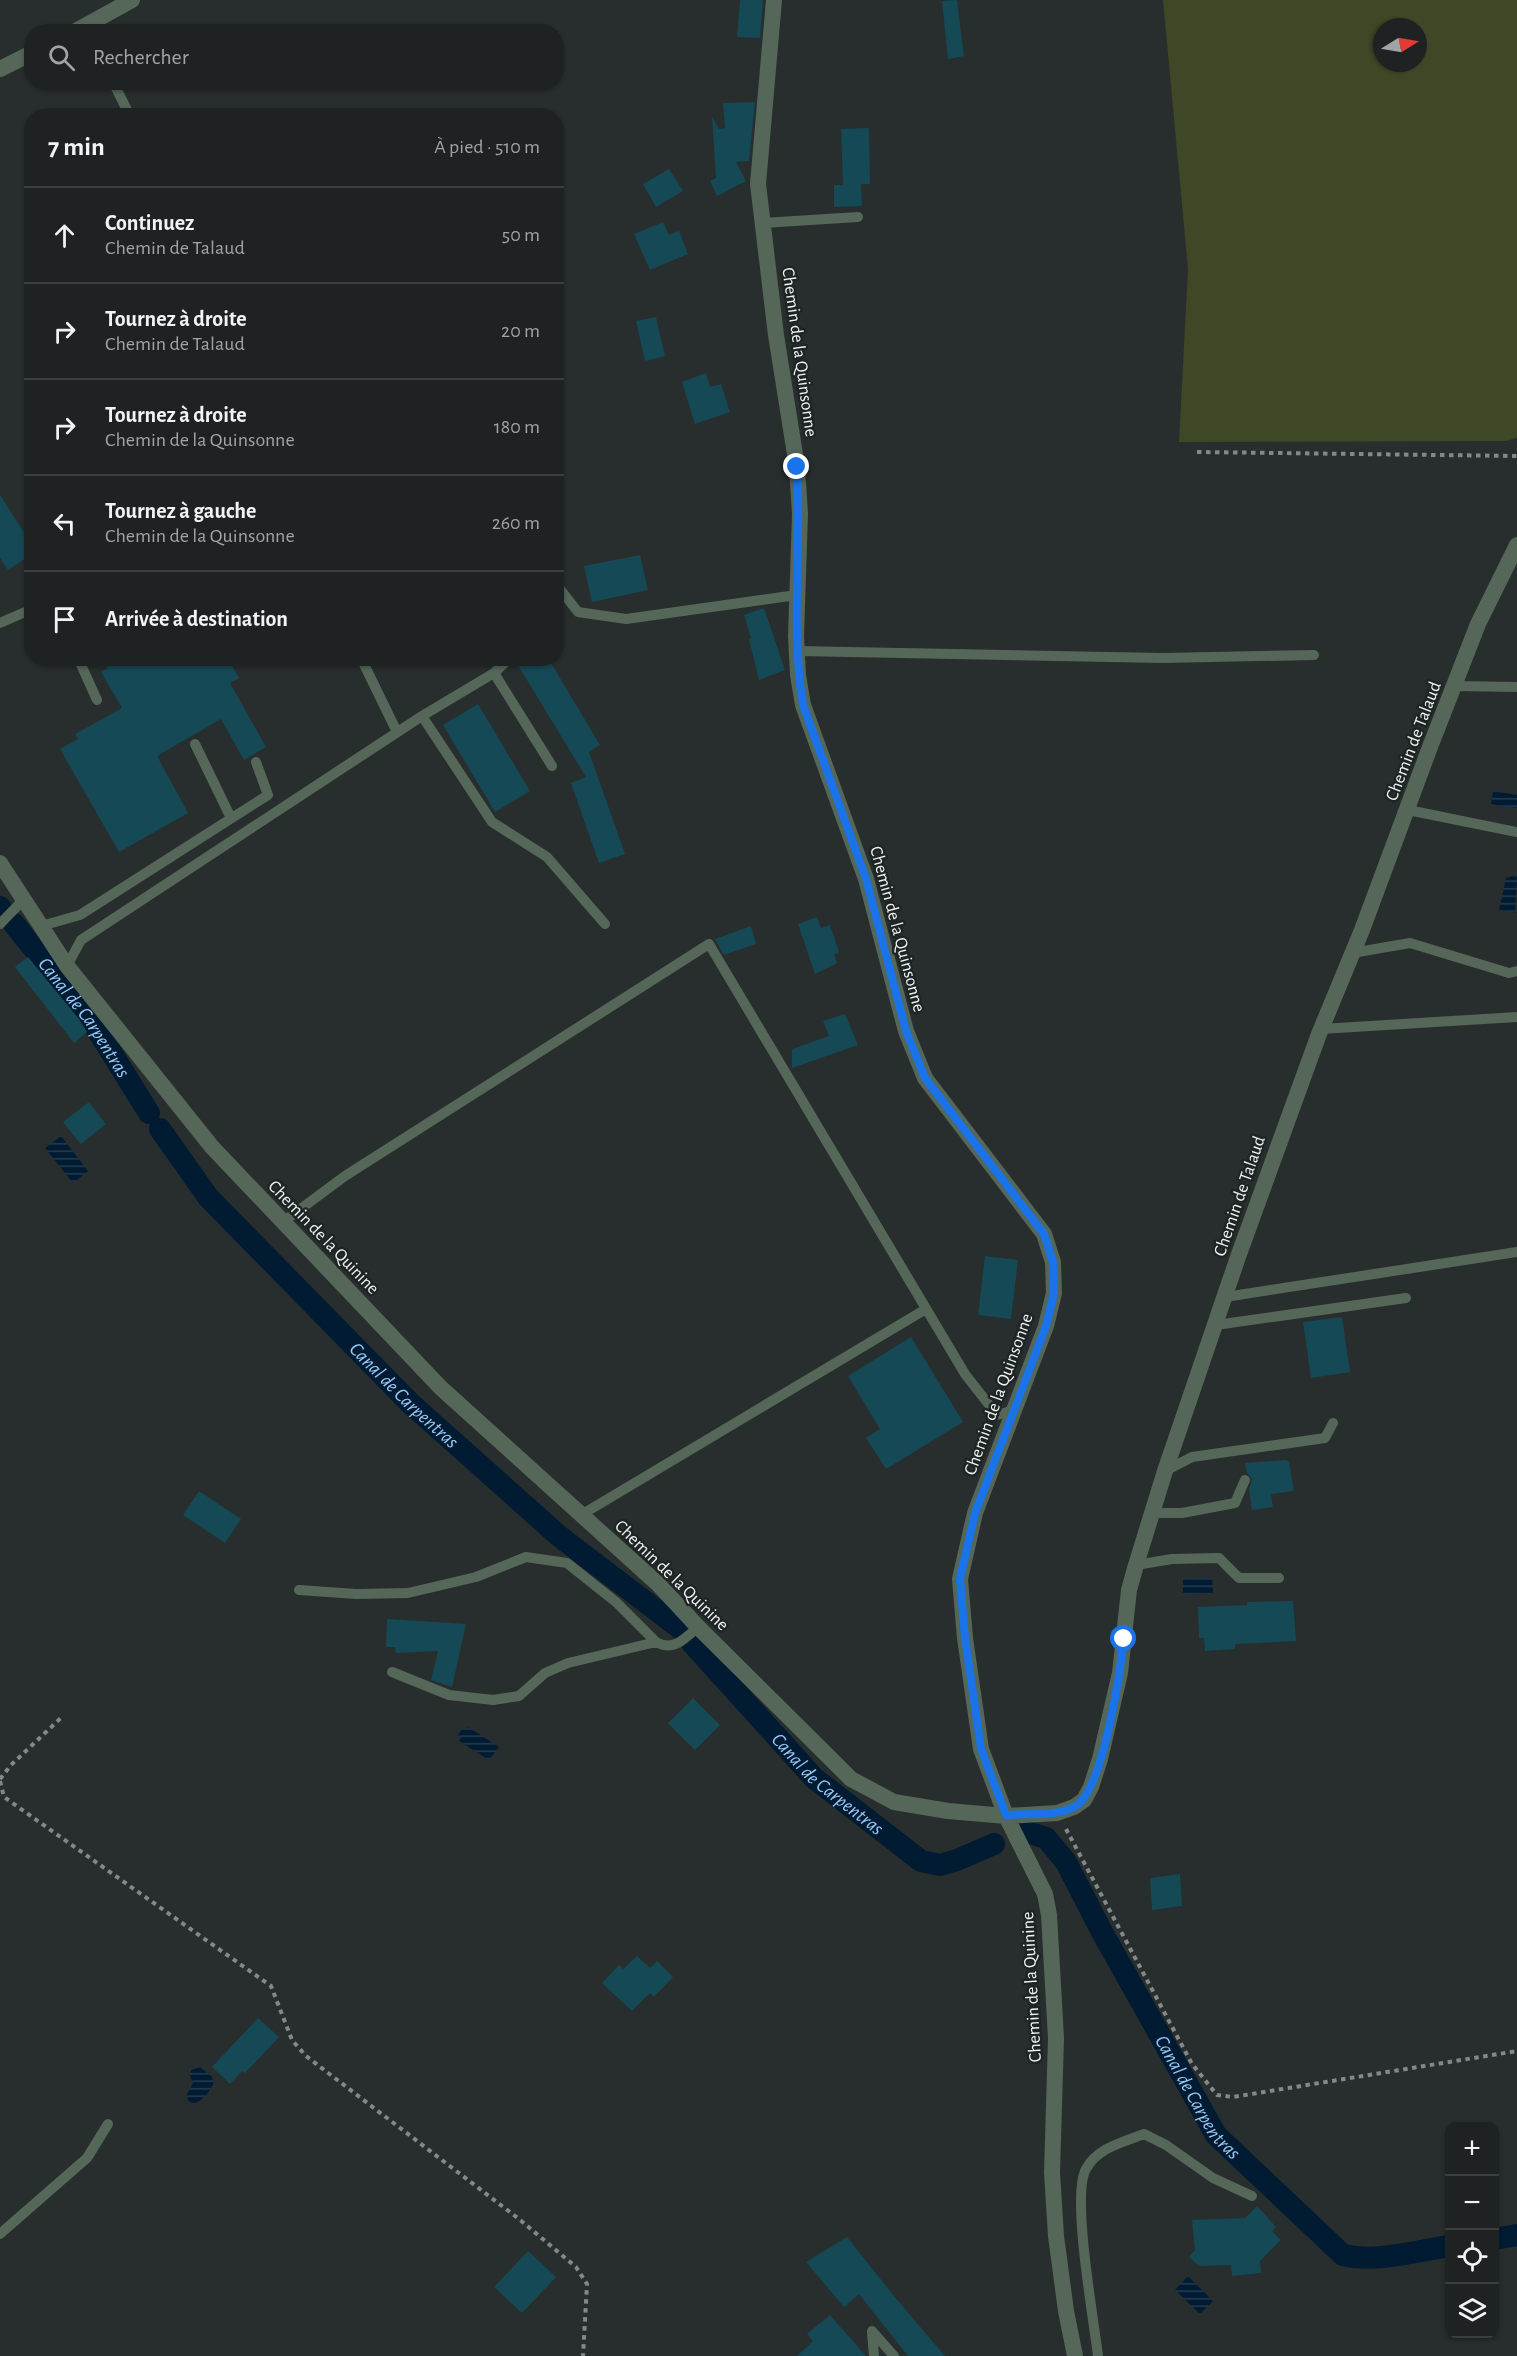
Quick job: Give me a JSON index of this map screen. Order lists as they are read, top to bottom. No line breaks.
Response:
{"streets":{"street":["Chemin de la Quinsonne","Chemin de Talaud","Chemin de la Quinine"]},"crossings":[["Chemin de la Quinsonne","Chemin de Talaud"],["Chemin de la Quinsonne","Chemin de la Quinine"],["Chemin de Talaud","Chemin de la Quinine"]],"water":["Canal de Carpentras"],"north":"right","page":{"search":"Rechercher","heading":["7 min","À pied · 510 m"],"list":[["Continuez","Chemin de Talaud","50 m"],["Tournez à droite","Chemin de Talaud","20 m"],["Tournez à droite","Chemin de la Quinsonne","180 m"],["Tournez à gauche","Chemin de la Quinsonne","260 m"],"Arrivée à destination"],"map_buttons":["+","−"]}}
